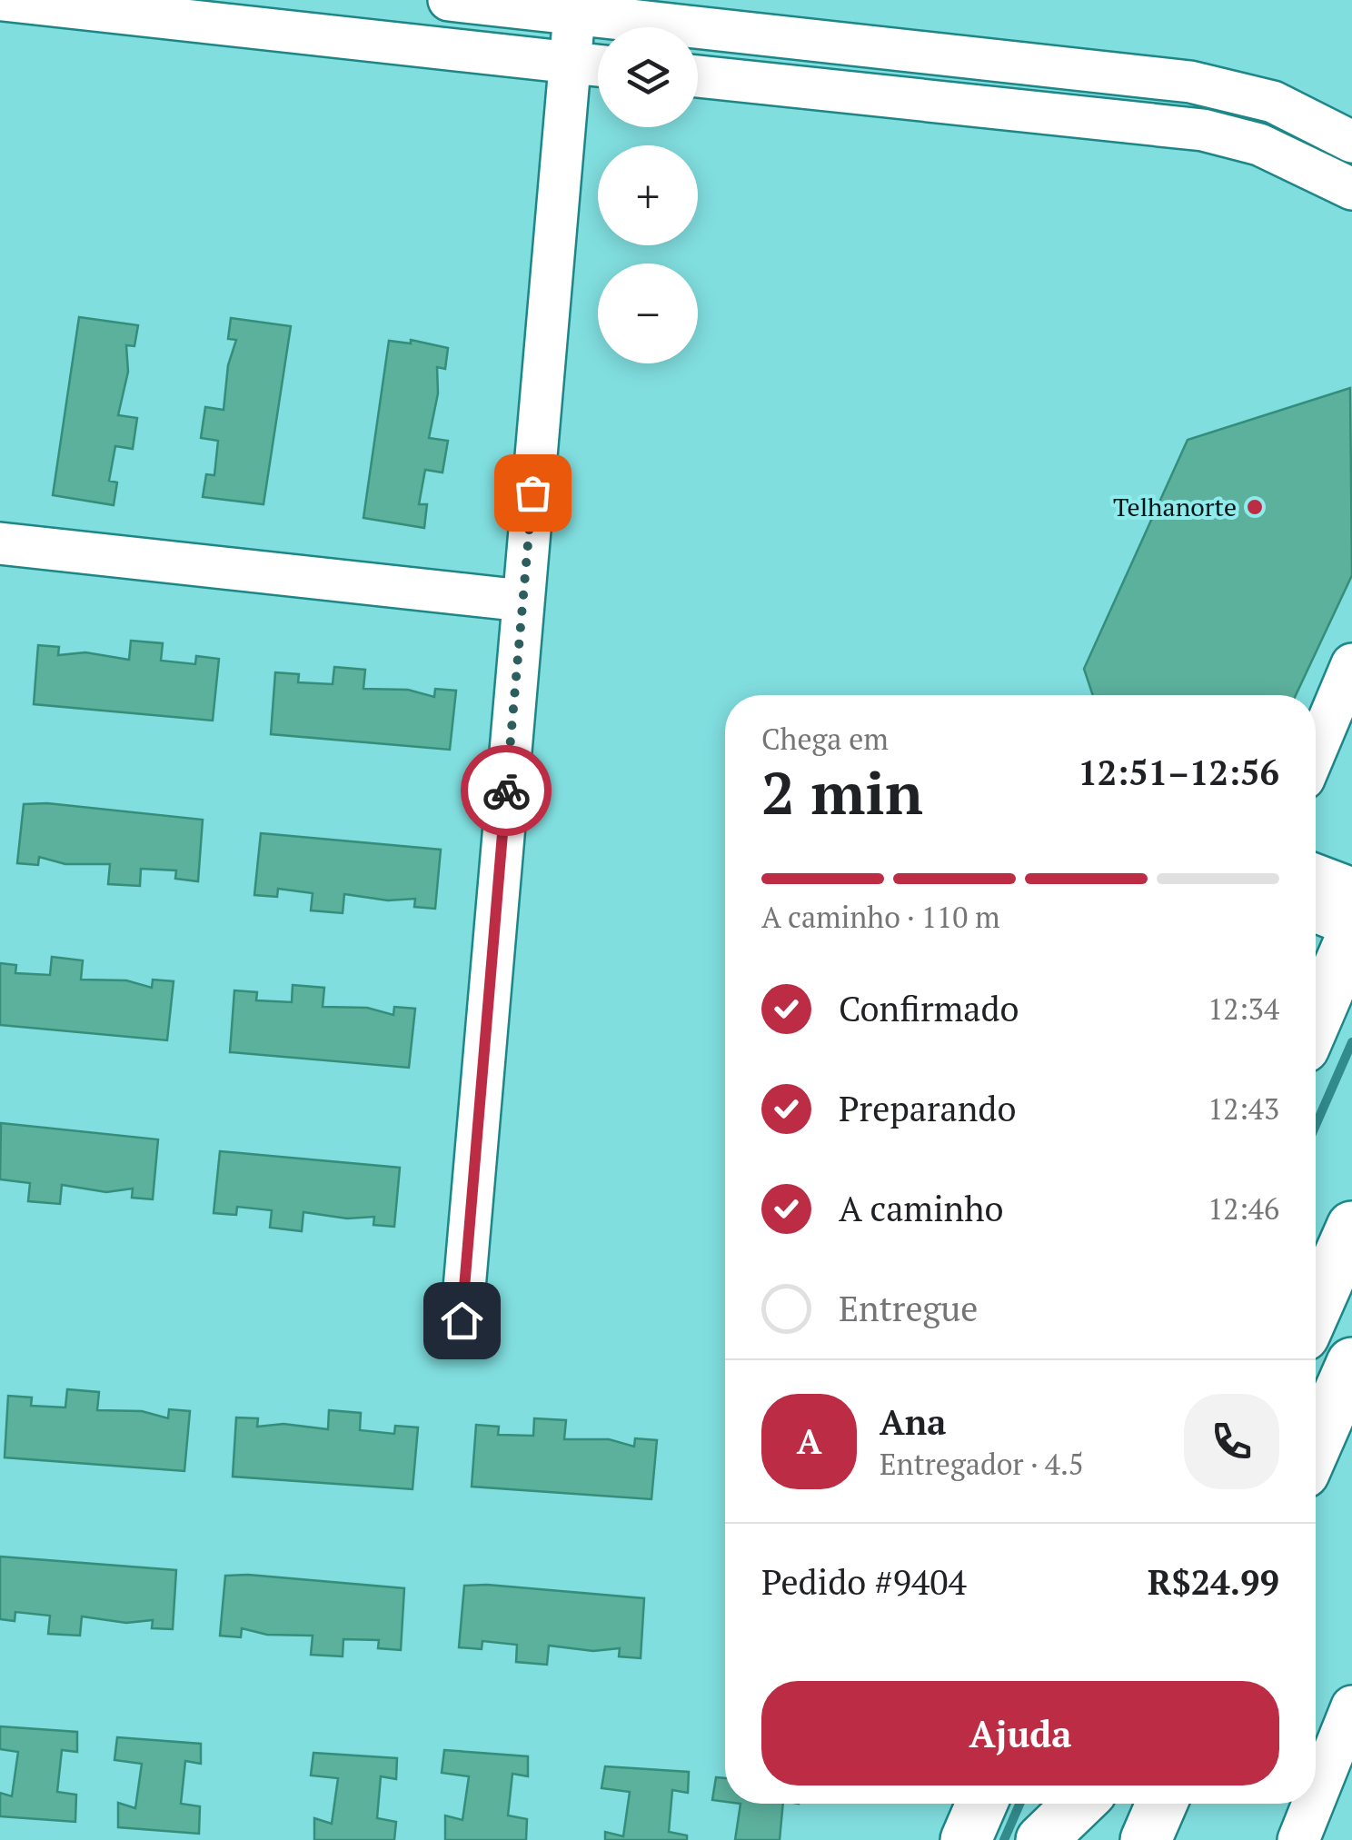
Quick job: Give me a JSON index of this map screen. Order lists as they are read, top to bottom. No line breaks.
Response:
{"places":["Telhanorte"],"page":{"map_buttons":["+","−"],"heading":["2 min","Chega em","12:51–12:56"],"panel":["Ana","Entregador · 4.5","Pedido #9404","R$24.99"],"bar":"A caminho · 110 m","list":[["Confirmado","12:34"],["Preparando","12:43"],["A caminho","12:46"],"Entregue"],"round":"A","buttons":"Ajuda"}}
